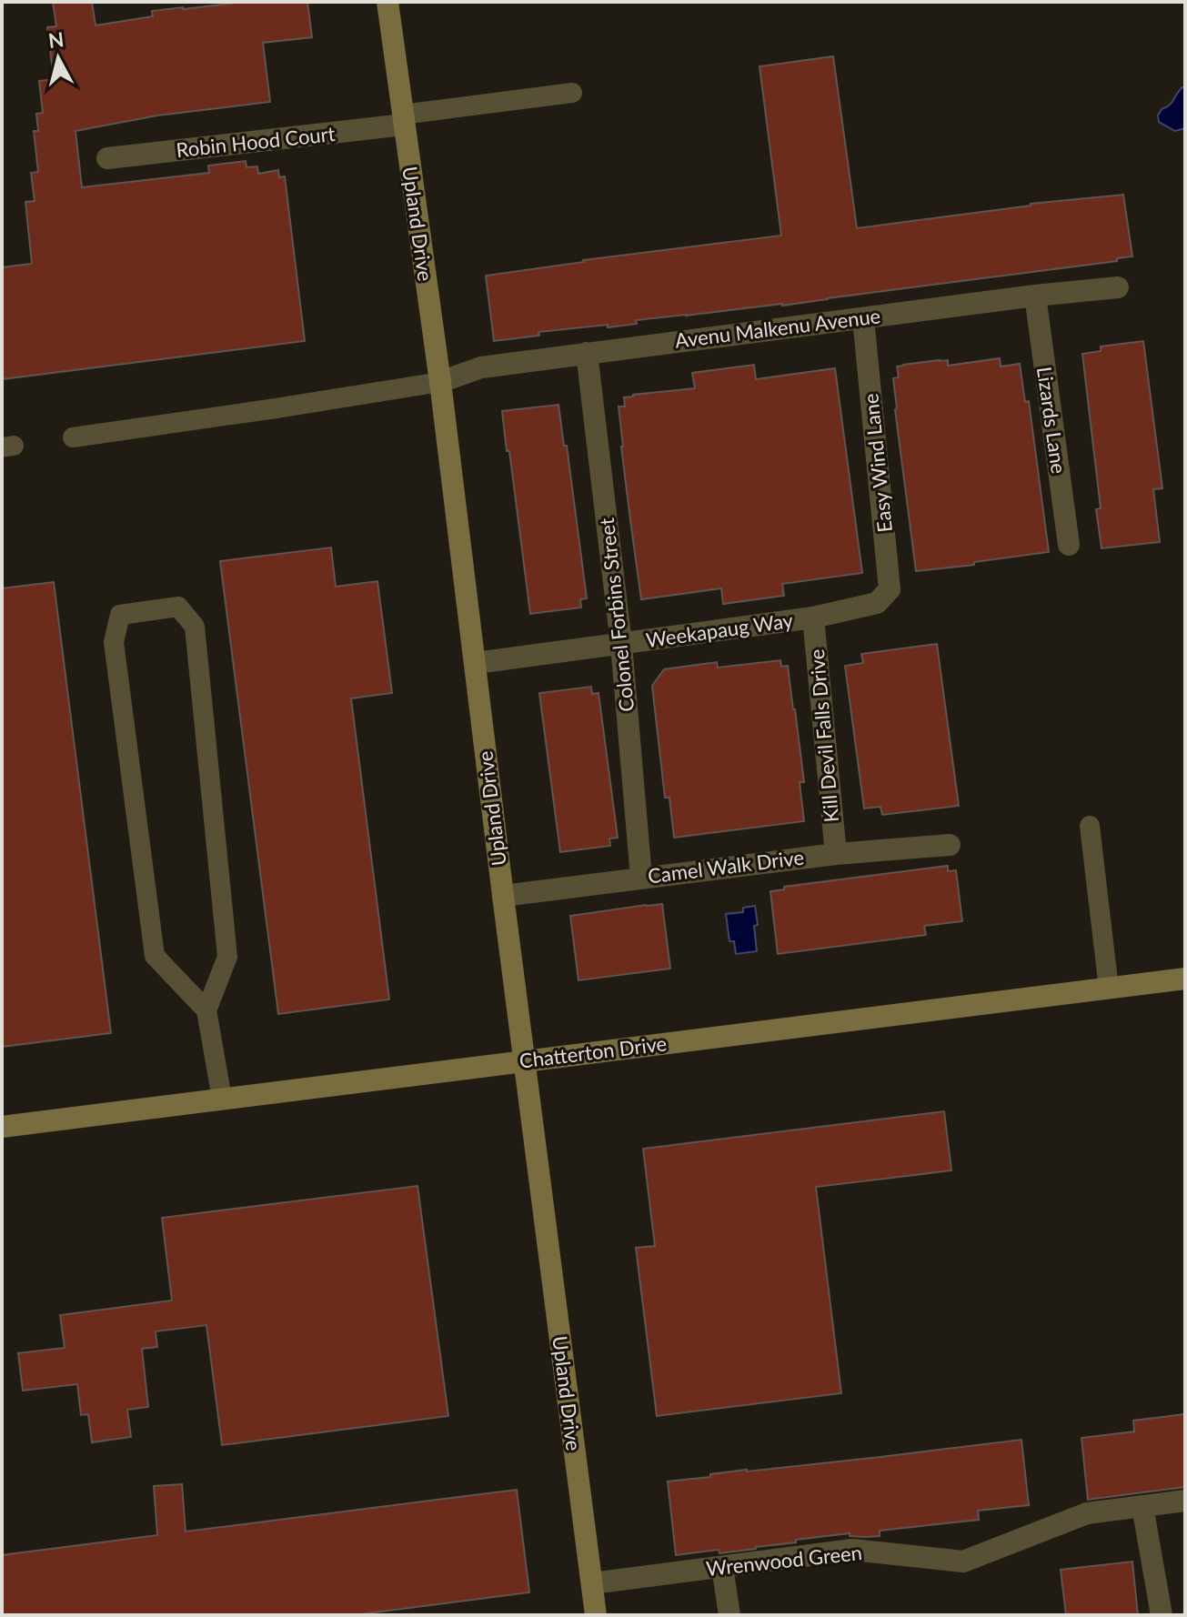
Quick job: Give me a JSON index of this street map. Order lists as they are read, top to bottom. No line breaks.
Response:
{"streets":{"street":["Robin Hood Court","Upland Drive","Avenu Malkenu Avenue","Lizards Lane","Easy Wind Lane","Colonel Forbins Street","Weekapaug Way","Kill Devil Falls Drive","Camel Walk Drive","Chatterton Drive","Wrenwood Green"]},"crossings":[["Robin Hood Court","Upland Drive"],["Upland Drive","Avenu Malkenu Avenue"],["Upland Drive","Weekapaug Way"],["Upland Drive","Camel Walk Drive"],["Upland Drive","Chatterton Drive"],["Upland Drive","Wrenwood Green"],["Avenu Malkenu Avenue","Lizards Lane"],["Avenu Malkenu Avenue","Easy Wind Lane"],["Avenu Malkenu Avenue","Colonel Forbins Street"],["Easy Wind Lane","Weekapaug Way"],["Colonel Forbins Street","Weekapaug Way"],["Colonel Forbins Street","Camel Walk Drive"],["Weekapaug Way","Kill Devil Falls Drive"],["Kill Devil Falls Drive","Camel Walk Drive"]],"north":"top"}
